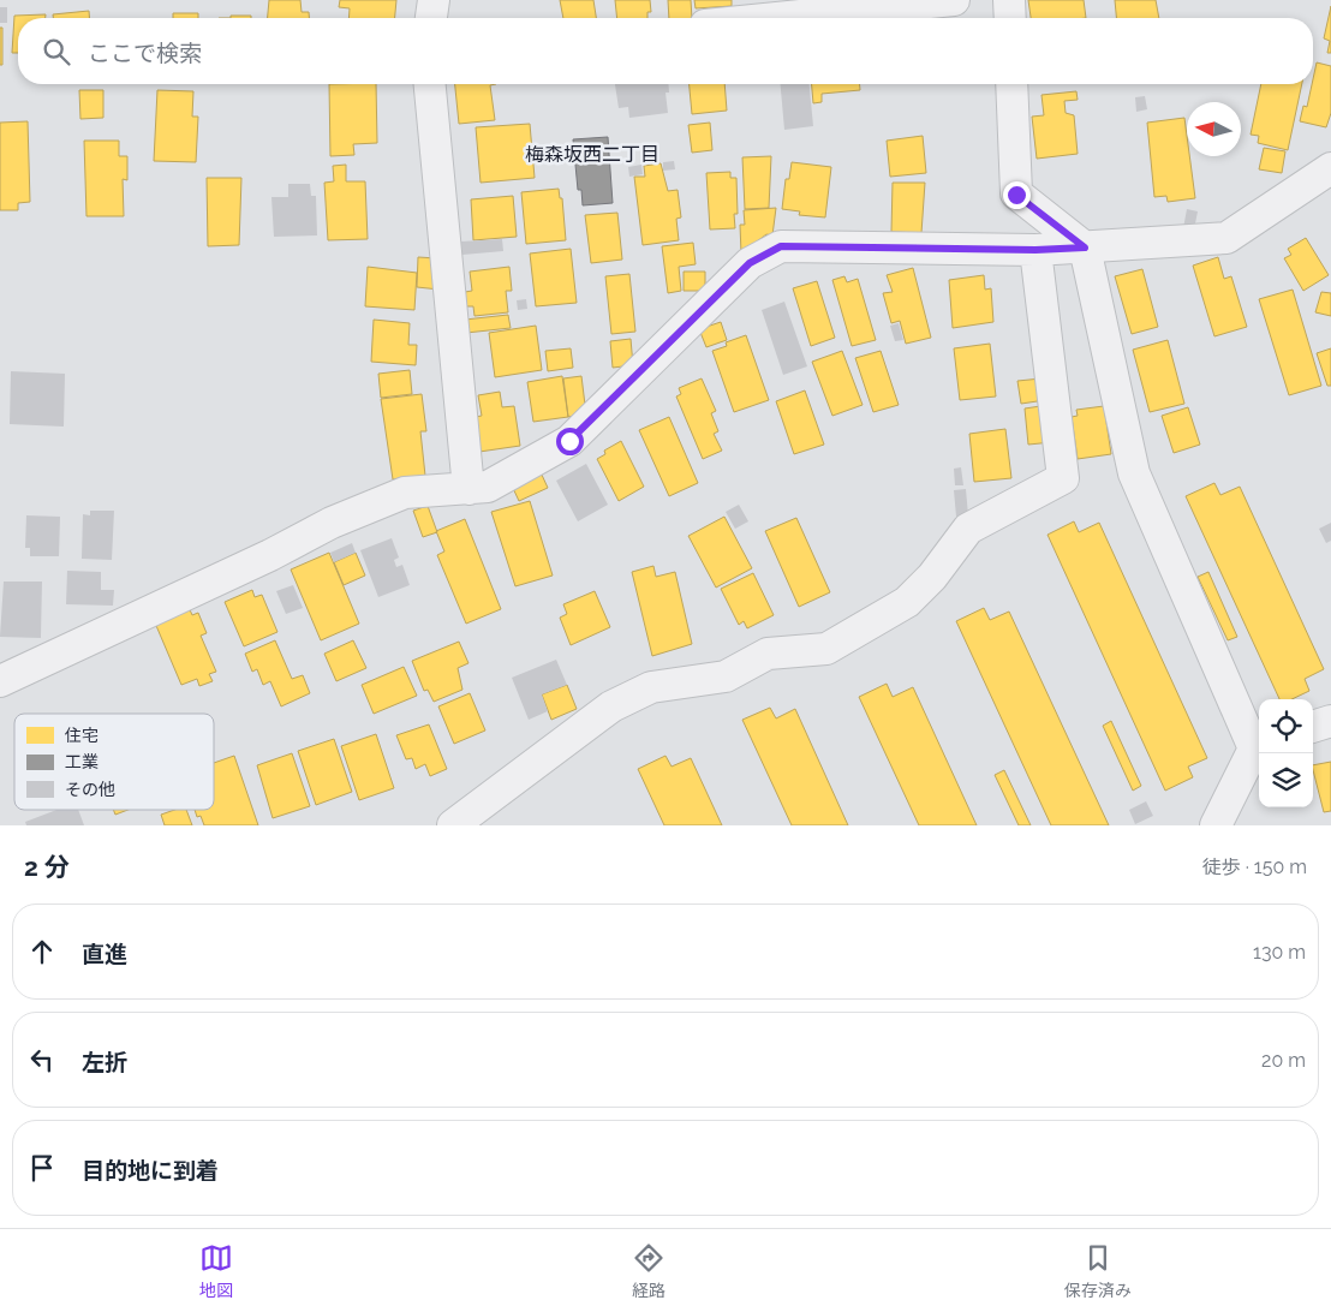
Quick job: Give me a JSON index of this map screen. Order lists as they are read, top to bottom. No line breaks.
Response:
{"districts":["梅森坂西二丁目"],"legend":["住宅","工業","その他"],"north":"left","page":{"search":"ここで検索","heading":["2 分","徒歩 · 150 m"],"list":[["直進","130 m"],["左折","20 m"],"目的地に到着"],"nav":["地図","経路","保存済み"]}}
